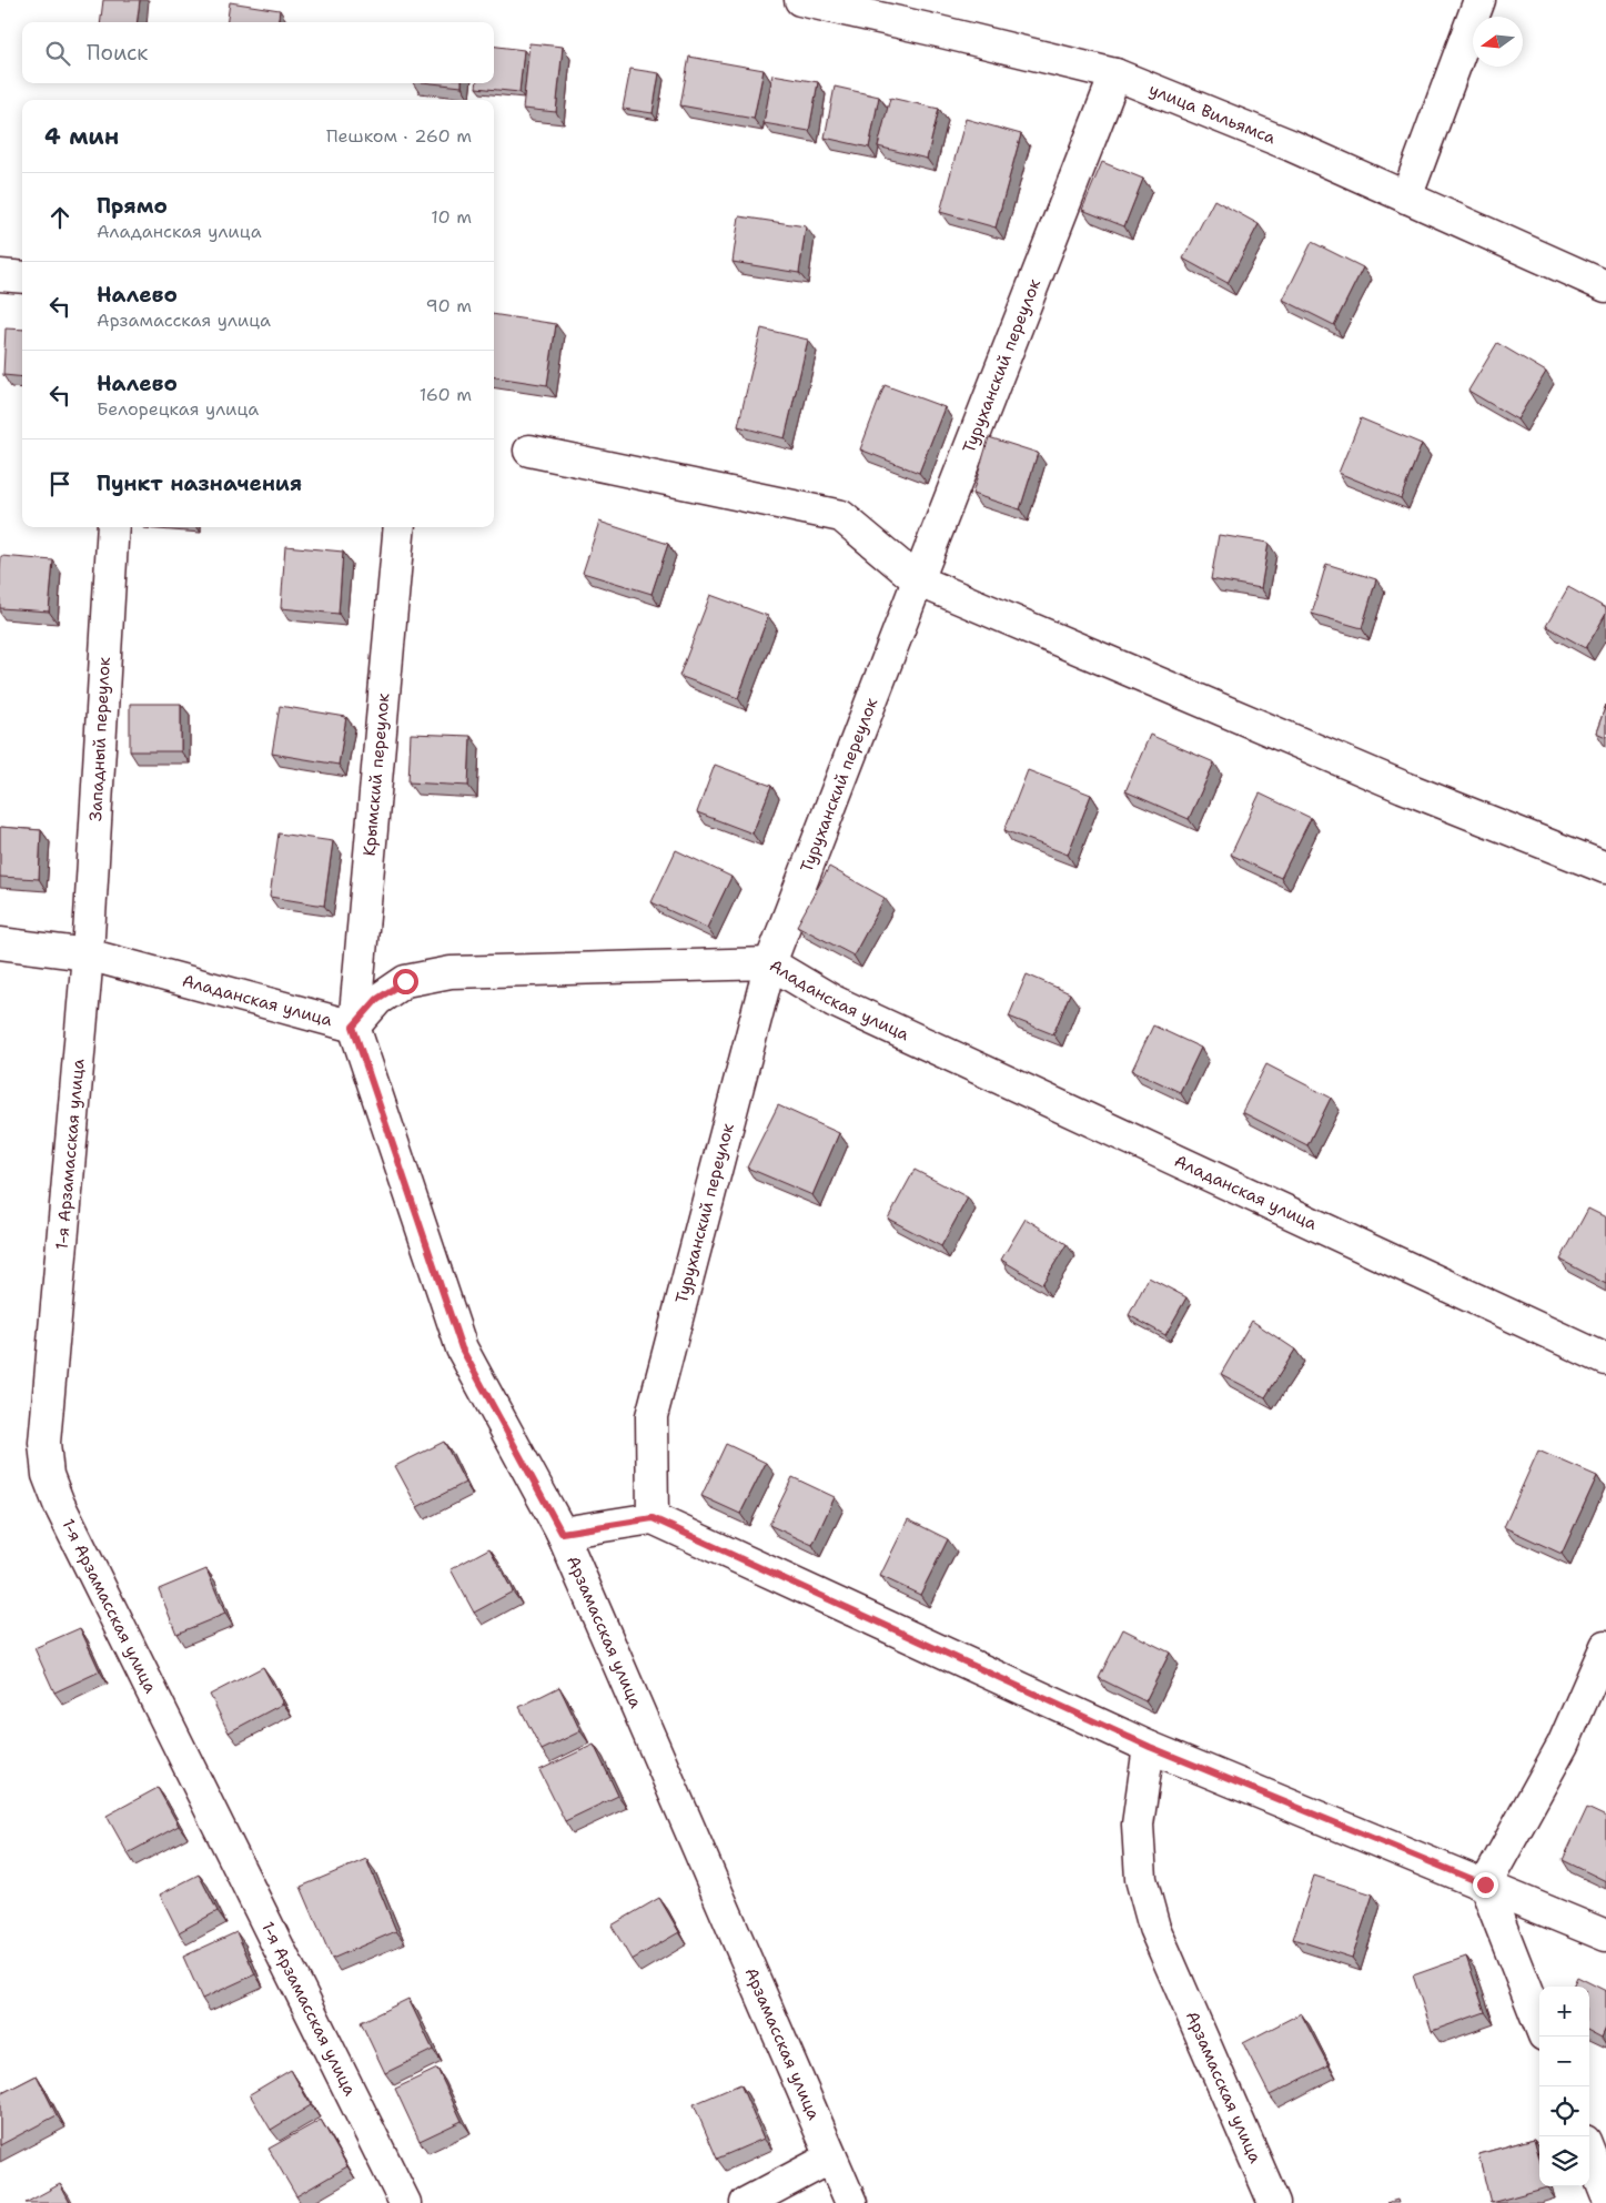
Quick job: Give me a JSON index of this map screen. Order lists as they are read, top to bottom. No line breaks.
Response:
{"streets":{"street":["улица Вильямса","Туруханский переулок","Западный переулок","Крымский переулок","Аладанская улица","1-я Арзамасская улица","Арзамасская улица"]},"crossings":[["улица Вильямса","Туруханский переулок"],["Туруханский переулок","Аладанская улица"],["Западный переулок","Аладанская улица"],["Западный переулок","1-я Арзамасская улица"],["Крымский переулок","Аладанская улица"],["Крымский переулок","Арзамасская улица"],["Аладанская улица","1-я Арзамасская улица"],["Аладанская улица","Арзамасская улица"]],"north":"left","page":{"search":"Поиск","heading":["4 мин","Пешком · 260 m"],"list":[["Прямо","Аладанская улица","10 m"],["Налево","Арзамасская улица","90 m"],["Налево","Белорецкая улица","160 m"],"Пункт назначения"],"map_buttons":["+","−"]}}
